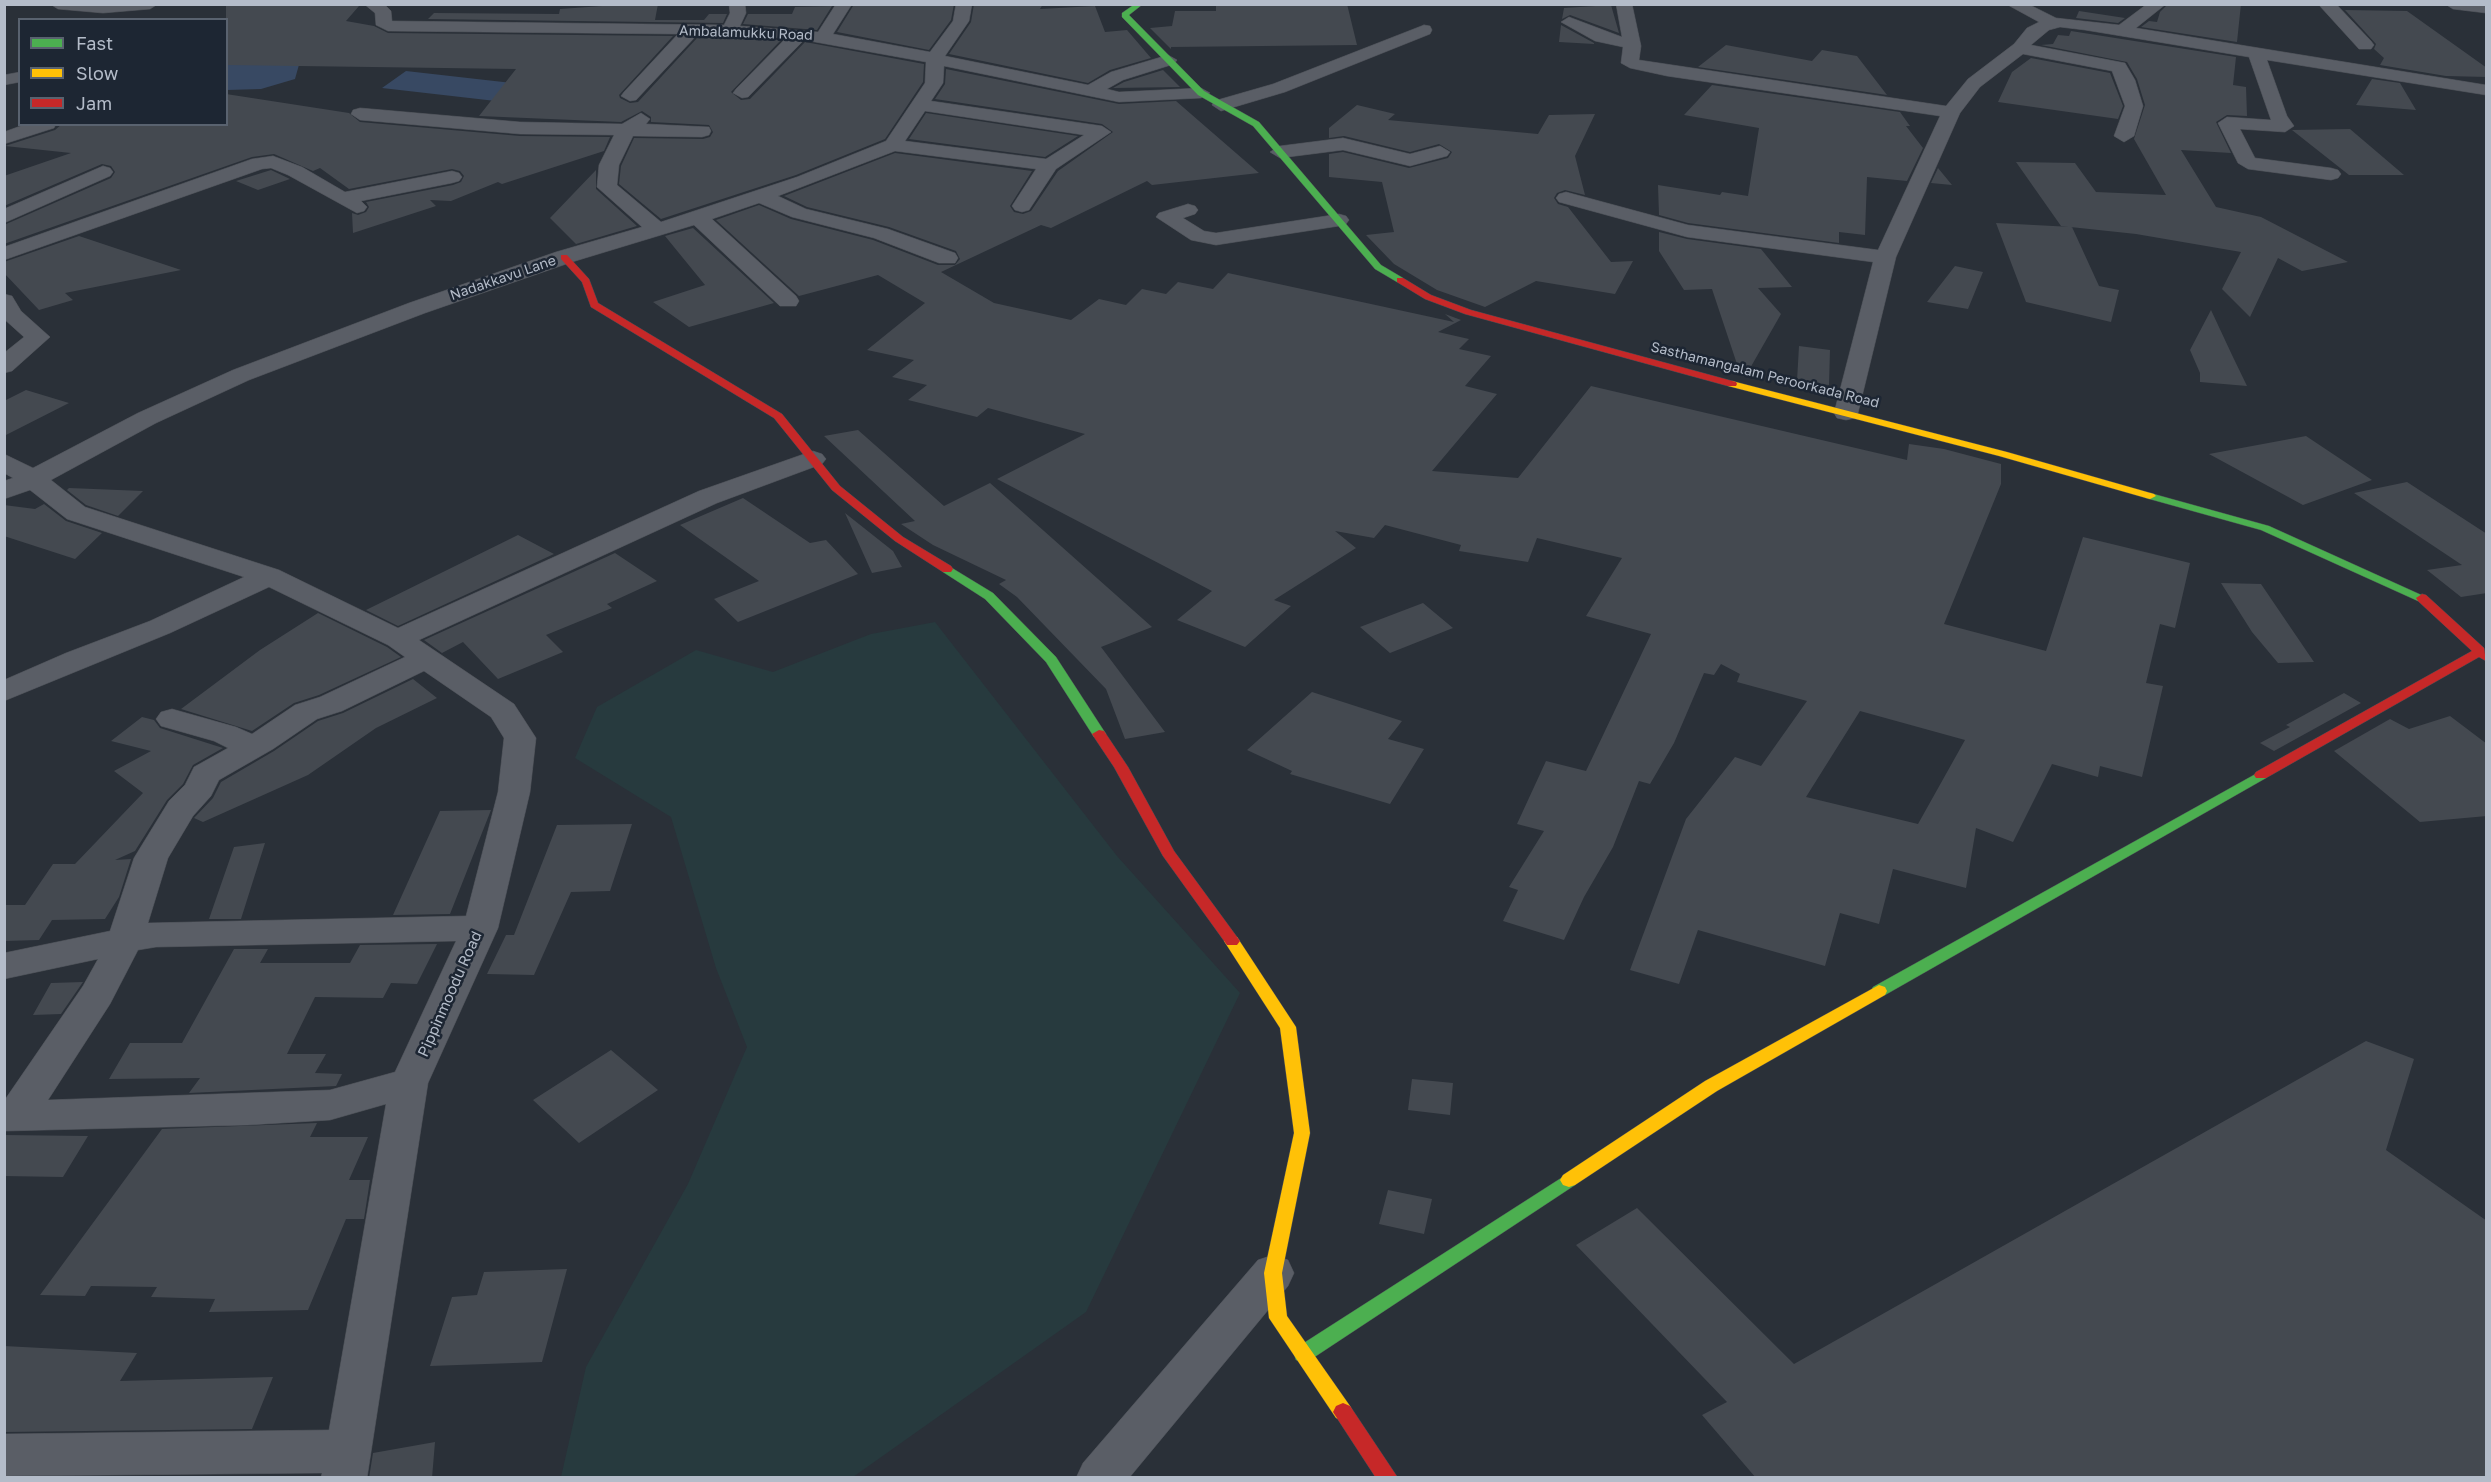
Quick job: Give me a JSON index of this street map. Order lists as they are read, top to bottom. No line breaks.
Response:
{"streets":{"street":["Ambalamukku Road","Nadakkavu Lane","Sasthamangalam Peroorkada Road","Pippinmoodu Road"]},"crossings":[["Ambalamukku Road","Sasthamangalam Peroorkada Road"],["Nadakkavu Lane","Pippinmoodu Road"]],"legend":["Fast","Slow","Jam"]}
